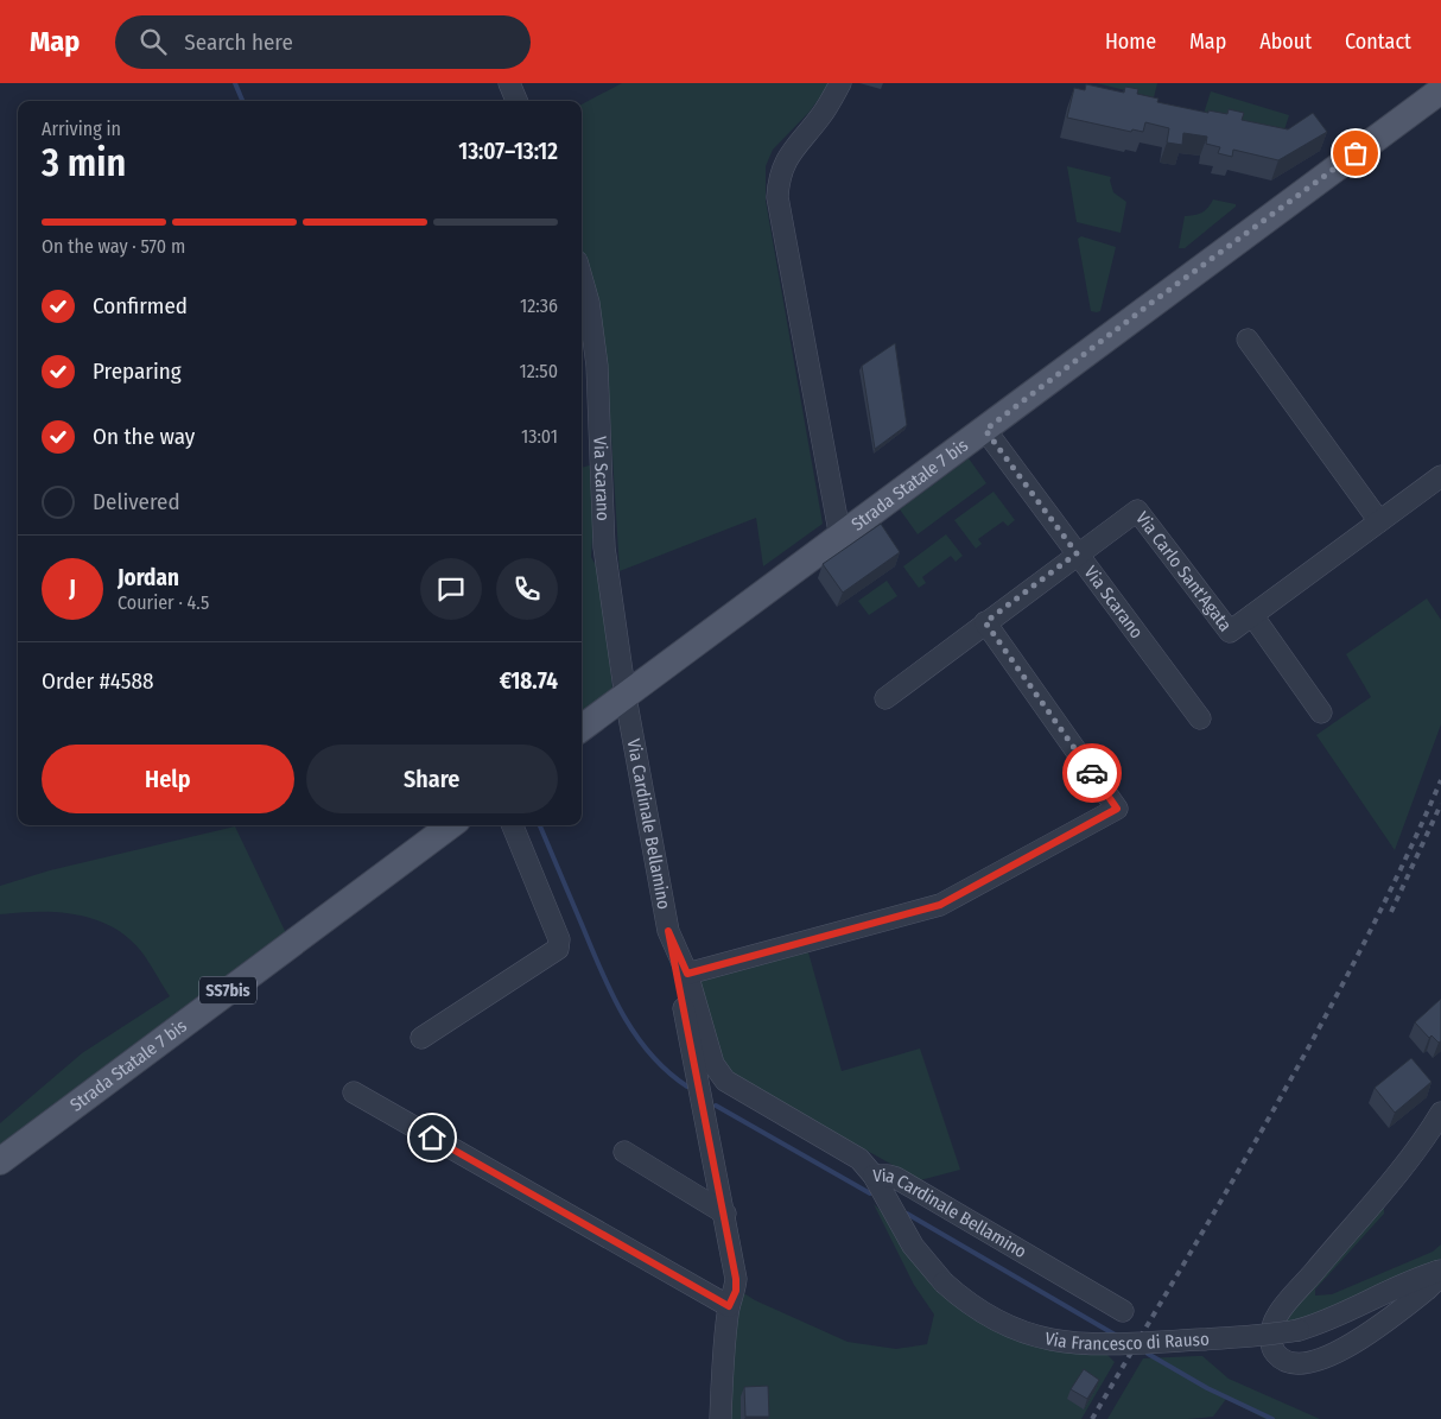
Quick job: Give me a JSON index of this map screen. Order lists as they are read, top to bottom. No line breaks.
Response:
{"streets":{"main road":["Strada Statale 7 bis","SS7bis"],"street":["Via Scarano","Via Carlo Sant'Agata","Via Cardinale Bellamino","Via Francesco di Rauso"]},"crossings":[["Via Scarano","Strada Statale 7 bis"],["Via Scarano","Via Carlo Sant'Agata"],["Via Scarano","Via Cardinale Bellamino"],["Strada Statale 7 bis","Via Cardinale Bellamino"],["Via Cardinale Bellamino","Via Francesco di Rauso"]],"page":{"header":"Map","search":"Search here","nav":["Home","Map","About","Contact"],"heading":["3 min","Arriving in","13:07–13:12"],"panel":["Jordan","Courier · 4.5","Order #4588","€18.74"],"bar":"On the way · 570 m","list":[["Confirmed","12:36"],["Preparing","12:50"],["On the way","13:01"],"Delivered"],"round":"J","buttons":["Help","Share"]}}
